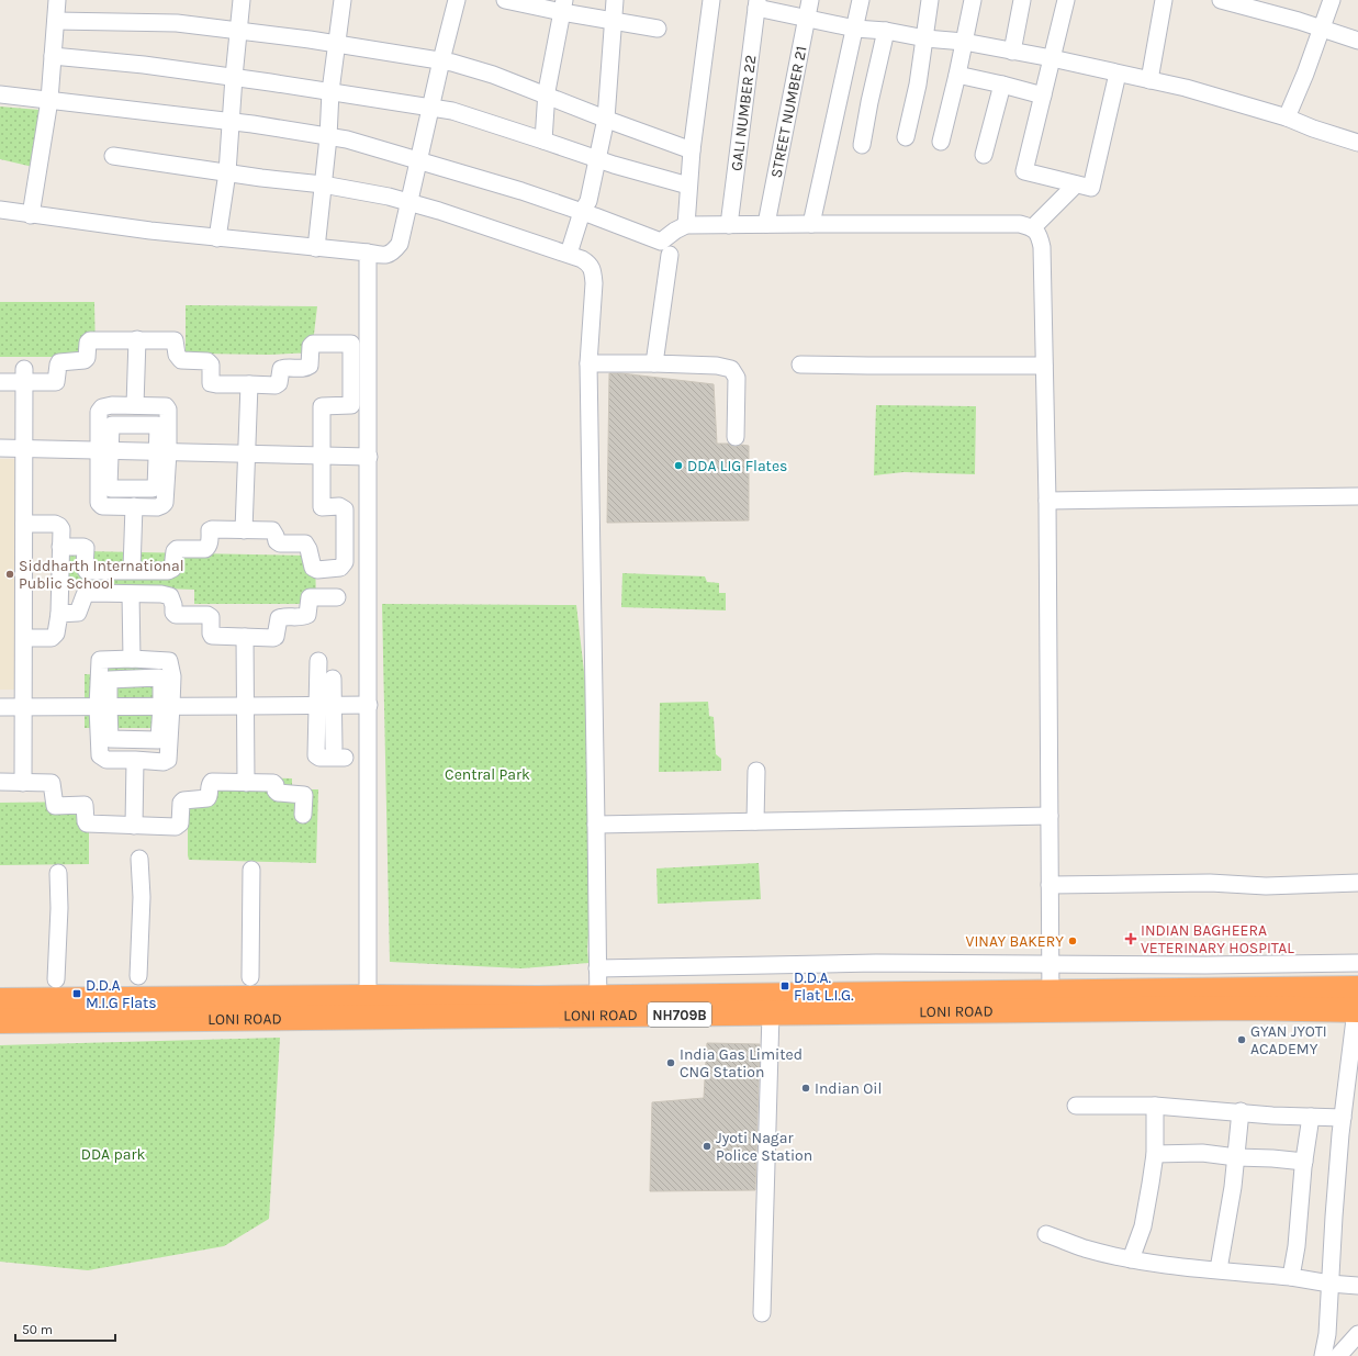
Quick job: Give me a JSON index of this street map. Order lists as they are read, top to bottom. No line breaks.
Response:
{"streets":{"highway":["LONI ROAD","NH709B"],"street":["STREET NUMBER 21","GALI NUMBER 22"]},"parks":["Central Park","DDA park"],"places":{"other":["DDA LIG Flates","Siddharth International Public School","VINAY BAKERY","GYAN JYOTI ACADEMY","India Gas Limited CNG Station","Indian Oil","Jyoti Nagar Police Station"],"health":["INDIAN BAGHEERA VETERINARY HOSPITAL"],"transit":["D.D.A. Flat L.I.G.","D.D.A M.I.G Flats"]},"scale_bar":"50 m"}
